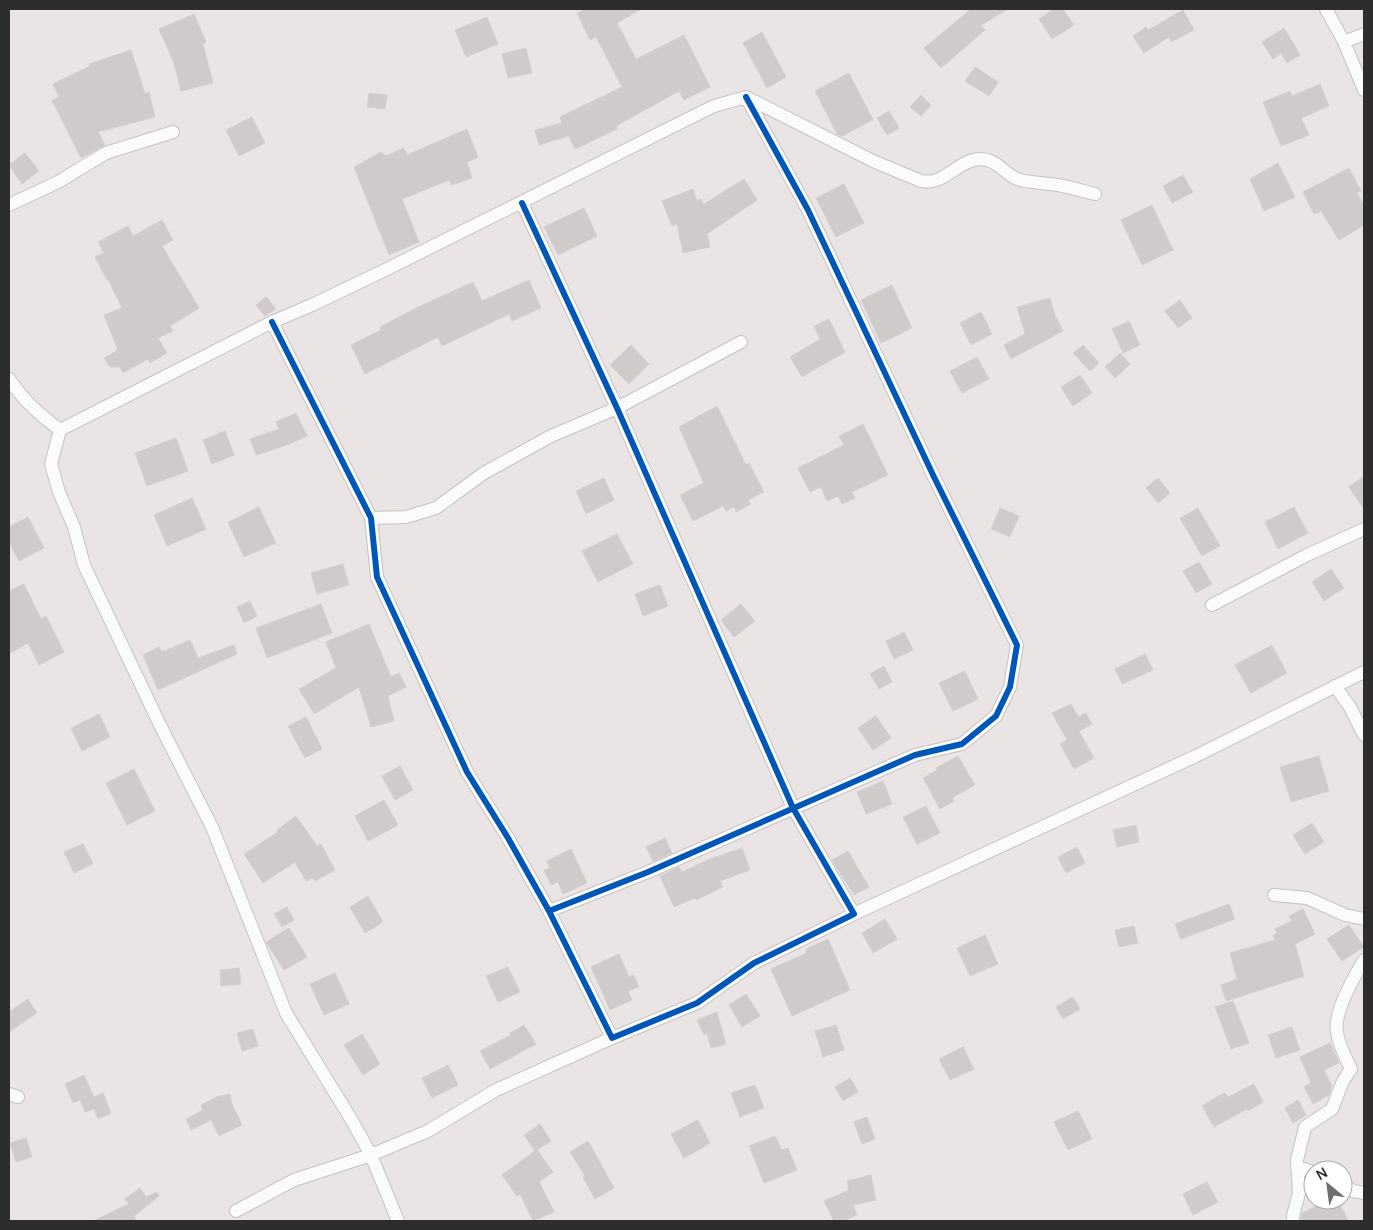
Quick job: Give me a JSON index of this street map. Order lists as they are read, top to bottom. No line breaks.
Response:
{"north":"top left"}
